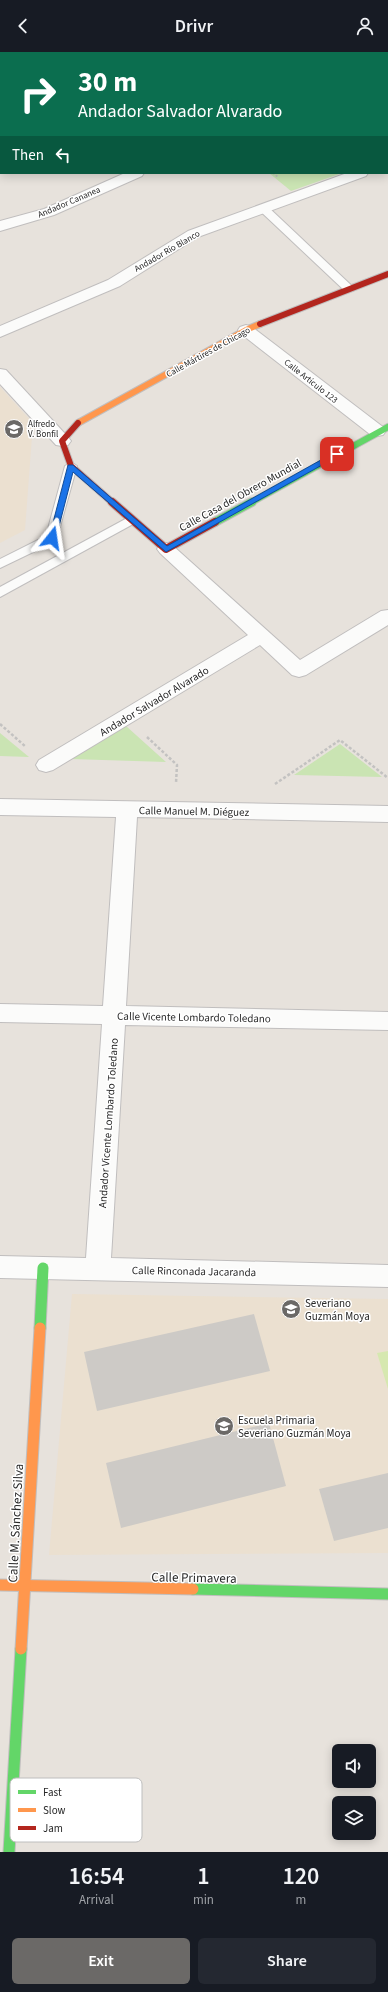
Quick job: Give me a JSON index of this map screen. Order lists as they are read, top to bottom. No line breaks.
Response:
{"streets":{"street":["Andador Cananea","Andador Río Blanco","Calle Mártires de Chicago","Calle Artículo 123","Calle Casa del Obrero Mundial","Andador Salvador Alvarado","Calle Manuel M. Diéguez","Calle Vicente Lombardo Toledano","Andador Vicente Lombardo Toledano","Calle Rinconada Jacaranda","Calle M. Sánchez Silva","Calle Primavera"]},"crossings":[["Calle Mártires de Chicago","Calle Artículo 123"],["Calle Artículo 123","Calle Casa del Obrero Mundial"],["Calle Manuel M. Diéguez","Andador Vicente Lombardo Toledano"],["Calle Vicente Lombardo Toledano","Andador Vicente Lombardo Toledano"],["Andador Vicente Lombardo Toledano","Calle Rinconada Jacaranda"],["Calle Rinconada Jacaranda","Calle M. Sánchez Silva"],["Calle M. Sánchez Silva","Calle Primavera"]],"places":{"school or university":["Alfredo V. Bonfil","Severiano Guzmán Moya","Escuela Primaria Severiano Guzmán Moya"]},"legend":["Fast","Slow","Jam"],"page":{"header":"Drivr","turn":["30 m","Andador Salvador Alvarado"],"then":"Then","eta":["16:54","Arrival","1","min","120","m"],"buttons":["Exit","Share"]}}
